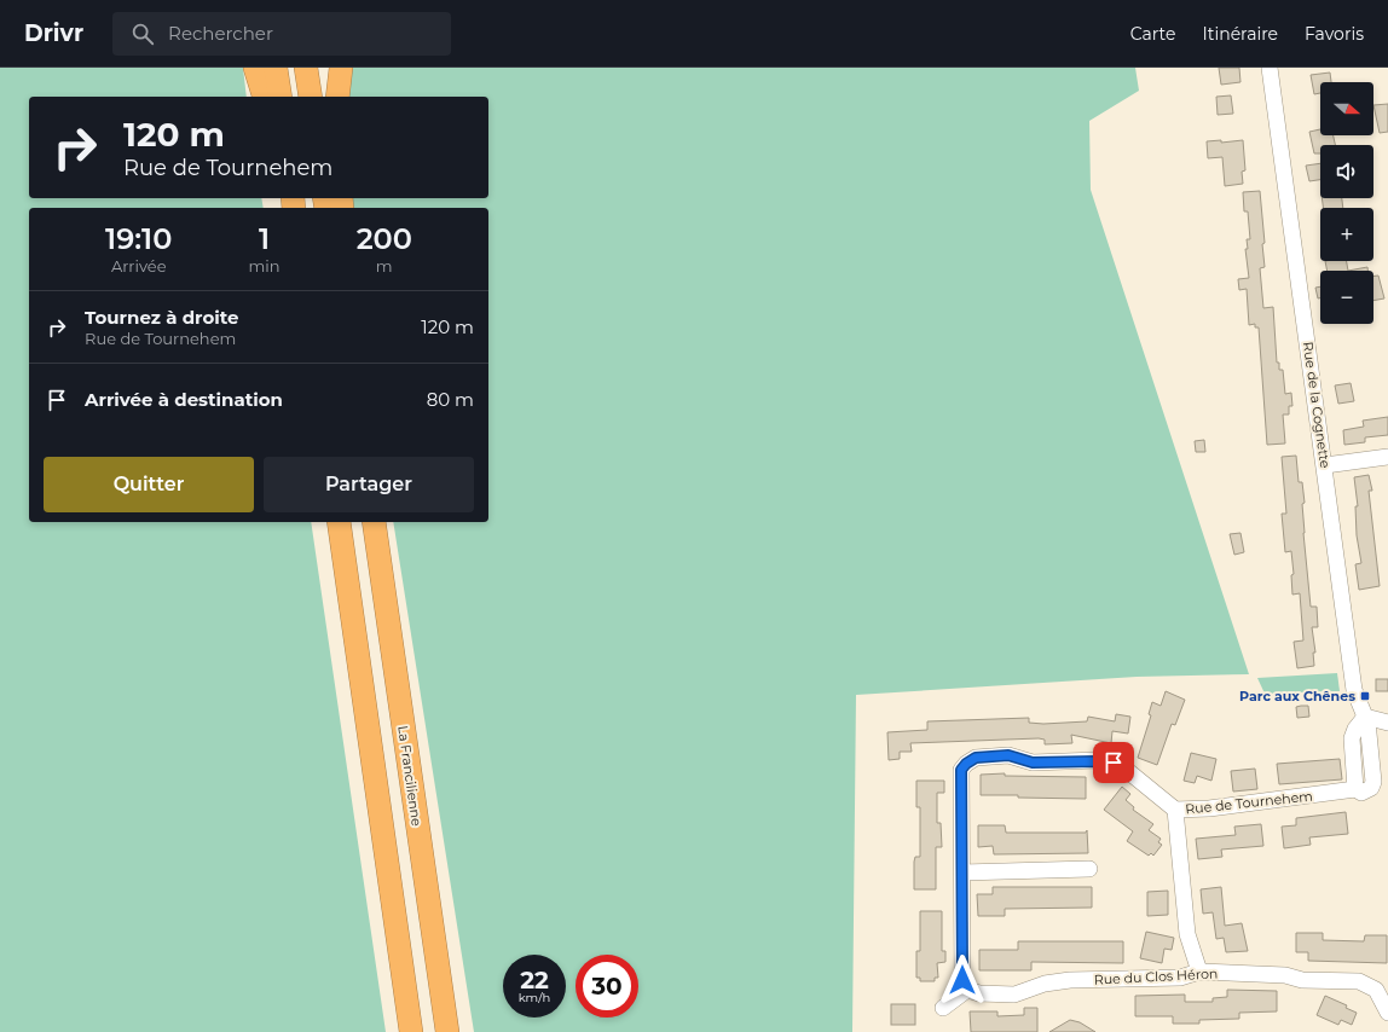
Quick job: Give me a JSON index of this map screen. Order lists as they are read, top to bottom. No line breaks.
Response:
{"streets":{"highway":["La Francilienne"],"street":["Rue de la Cognette","Rue de Tournehem","Rue du Clos Héron"]},"crossings":[["Rue de la Cognette","Rue de Tournehem"]],"places":{"transit":["Parc aux Chênes"]},"north":"right","page":{"header":"Drivr","search":"Rechercher","nav":["Carte","Itinéraire","Favoris"],"map_buttons":["+","−"],"turn":["120 m","Rue de Tournehem"],"eta":["19:10","Arrivée","1","min","200","m"],"list":[{"name":"Tournez à droite","note":"Rue de Tournehem","value":"120 m"},{"name":"Arrivée à destination","value":"80 m"}],"buttons":["Quitter","Partager"],"speed":"22 km/h","limit":"30"}}
